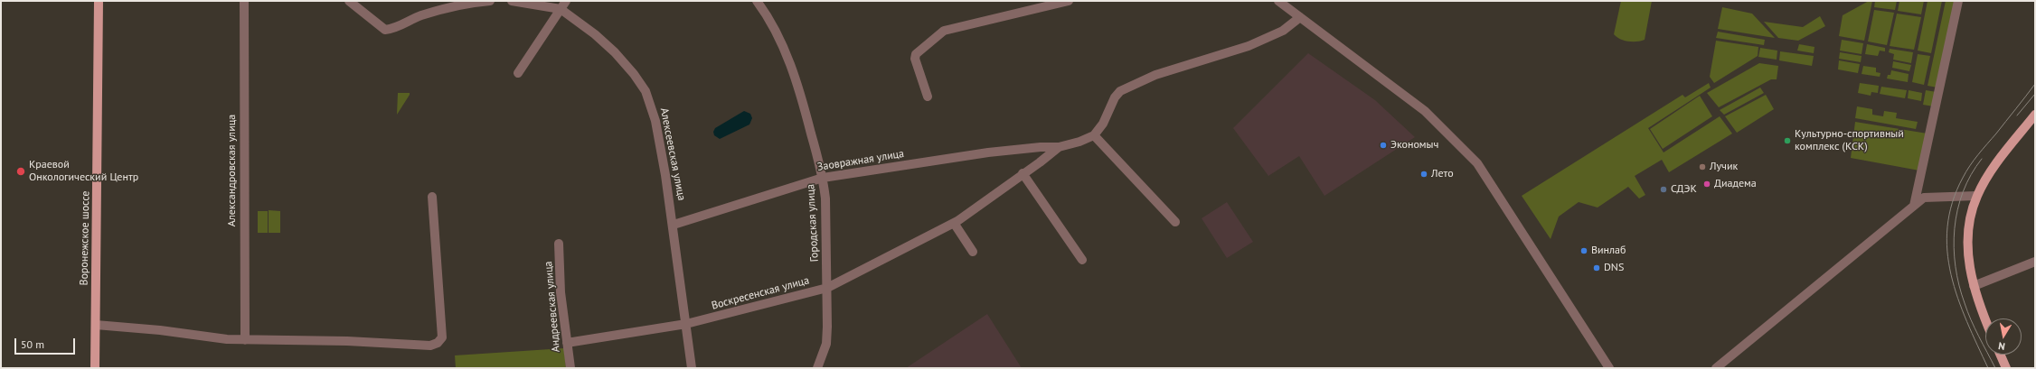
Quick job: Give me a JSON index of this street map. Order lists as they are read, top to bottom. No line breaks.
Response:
{"streets":{"main road":["Воронежское шоссе"],"street":["Алексеевская улица","Заовражная улица","Александровская улица","Городская улица","Воскресенская улица","Андреевская улица"]},"crossings":[["Алексеевская улица","Заовражная улица"],["Алексеевская улица","Воскресенская улица"],["Заовражная улица","Городская улица"],["Заовражная улица","Воскресенская улица"],["Городская улица","Воскресенская улица"],["Воскресенская улица","Андреевская улица"]],"places":["Культурно-спортивный комплекс (КСК)","Экономыч","Лучик","Краевой Онкологический Центр","Лето","Диадема","СДЭК","Винлаб","DNS"],"scale_bar":"50 m","north":"bottom"}
